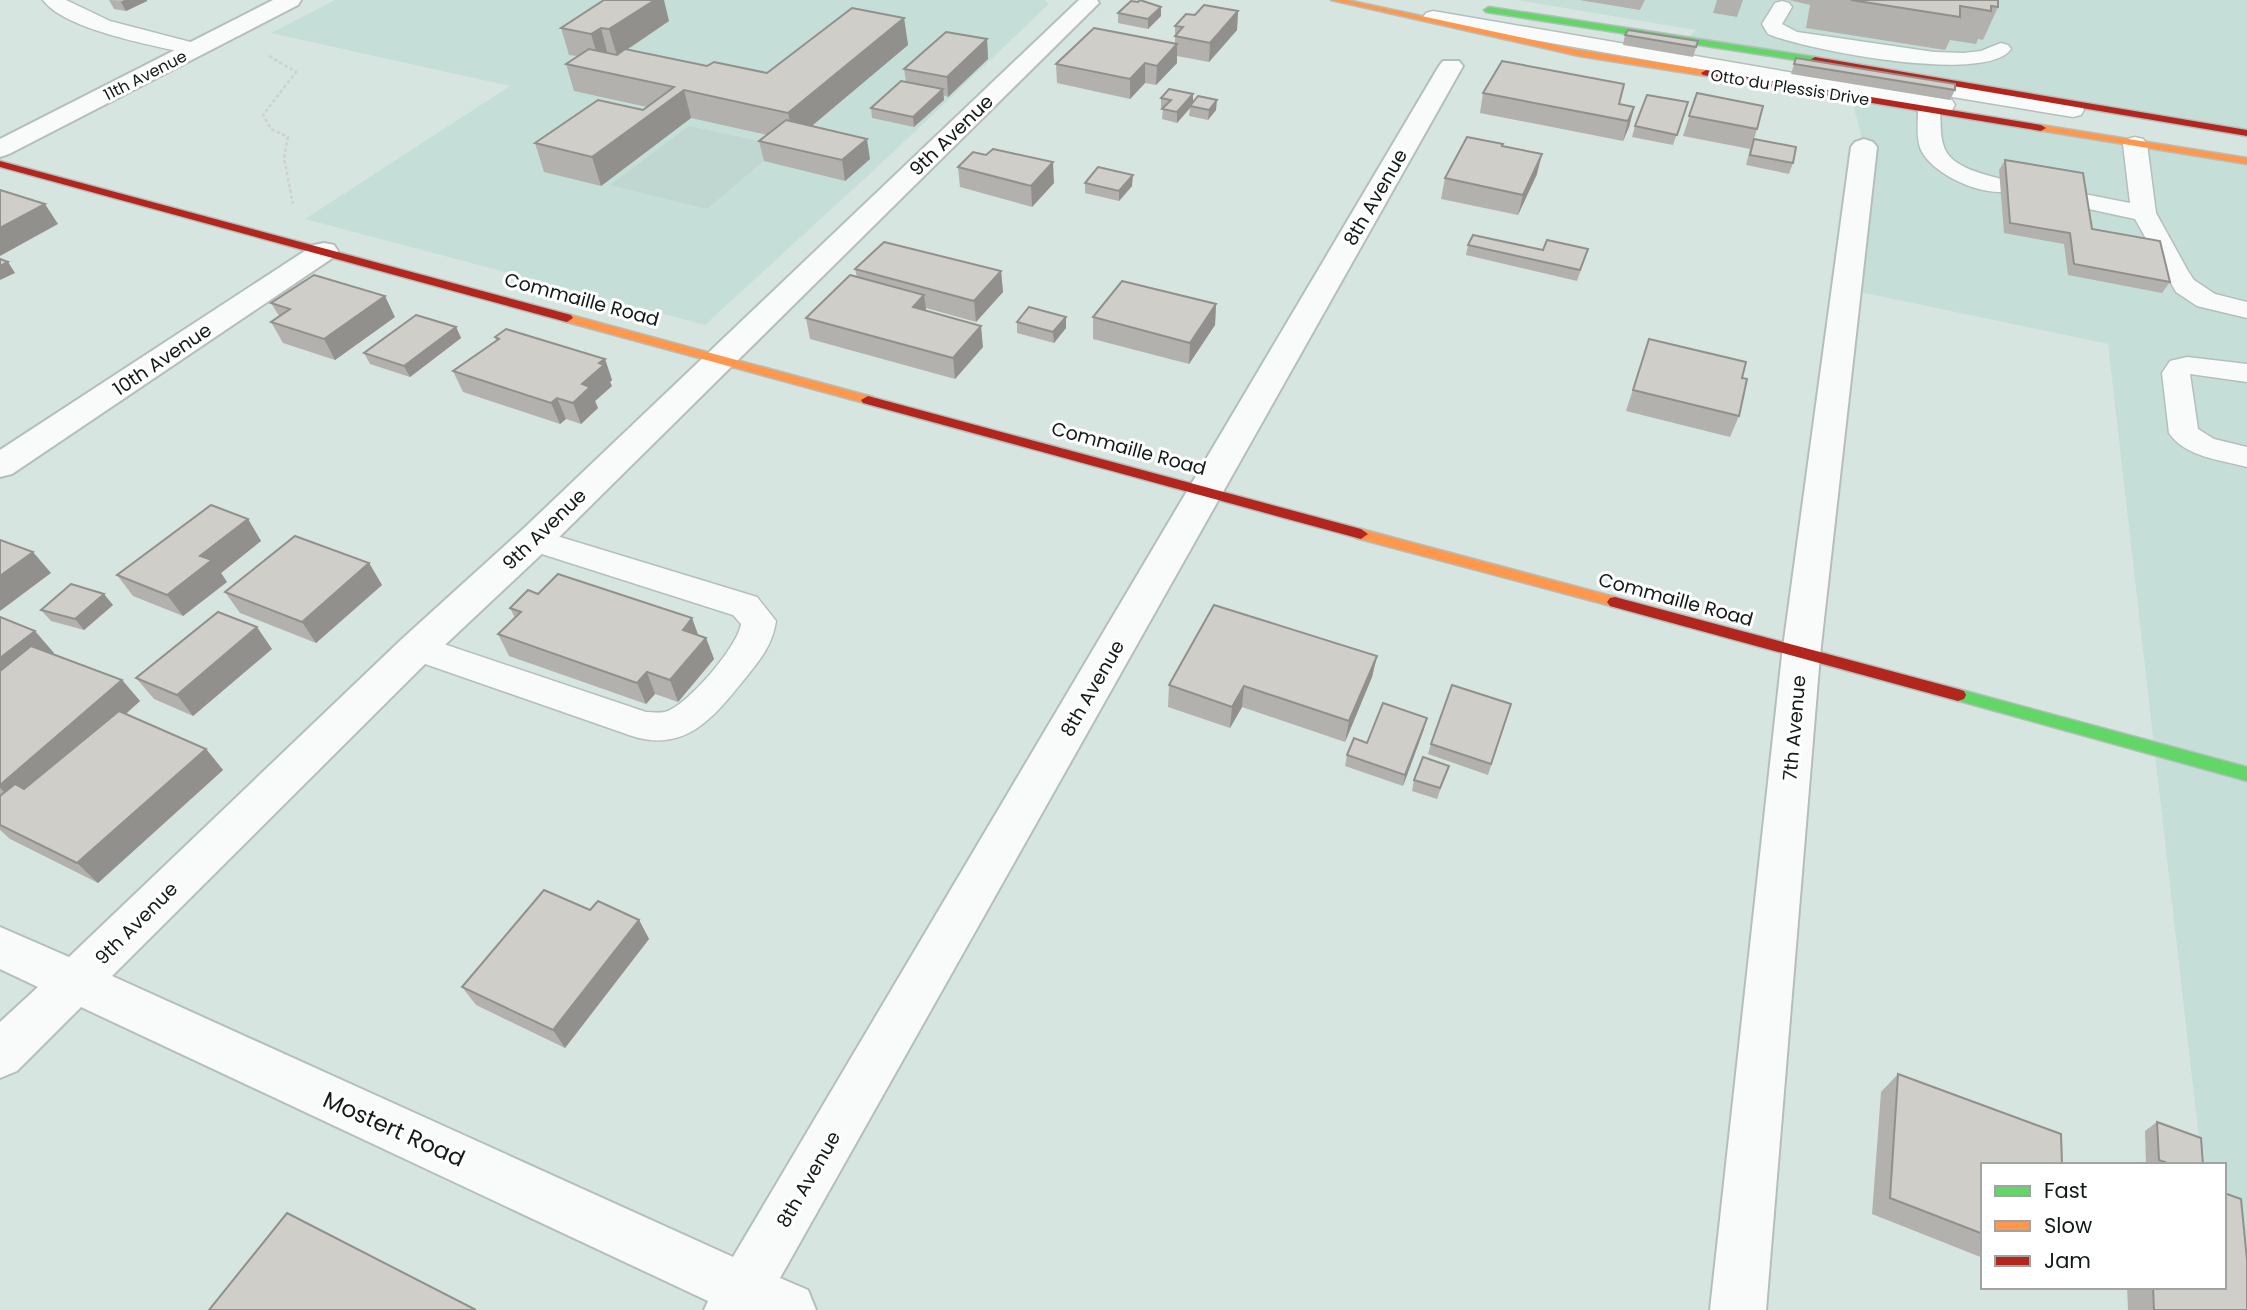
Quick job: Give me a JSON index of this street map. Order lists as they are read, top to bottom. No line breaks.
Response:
{"streets":{"street":["11th Avenue","Otto du Plessis Drive","9th Avenue","8th Avenue","Commaille Road","10th Avenue","7th Avenue","Mostert Road"]},"crossings":[["9th Avenue","Commaille Road"],["9th Avenue","Mostert Road"],["8th Avenue","Commaille Road"],["8th Avenue","Mostert Road"],["Commaille Road","10th Avenue"],["Commaille Road","7th Avenue"]],"legend":["Fast","Slow","Jam"]}
